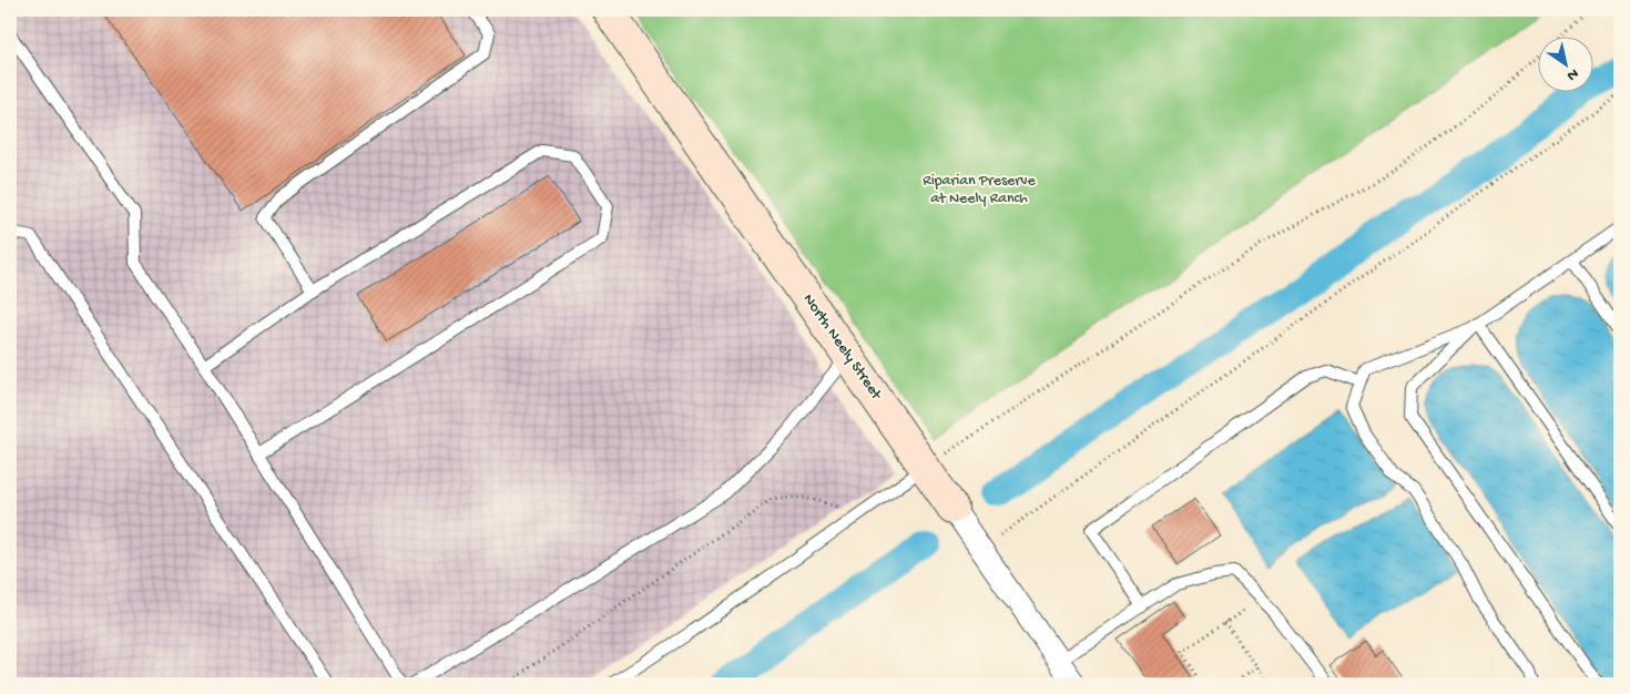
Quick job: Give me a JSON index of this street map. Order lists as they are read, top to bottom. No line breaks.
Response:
{"streets":{"street":["North Neely Street"]},"parks":["Riparian Preserve at Neely Ranch"],"north":"bottom right"}
